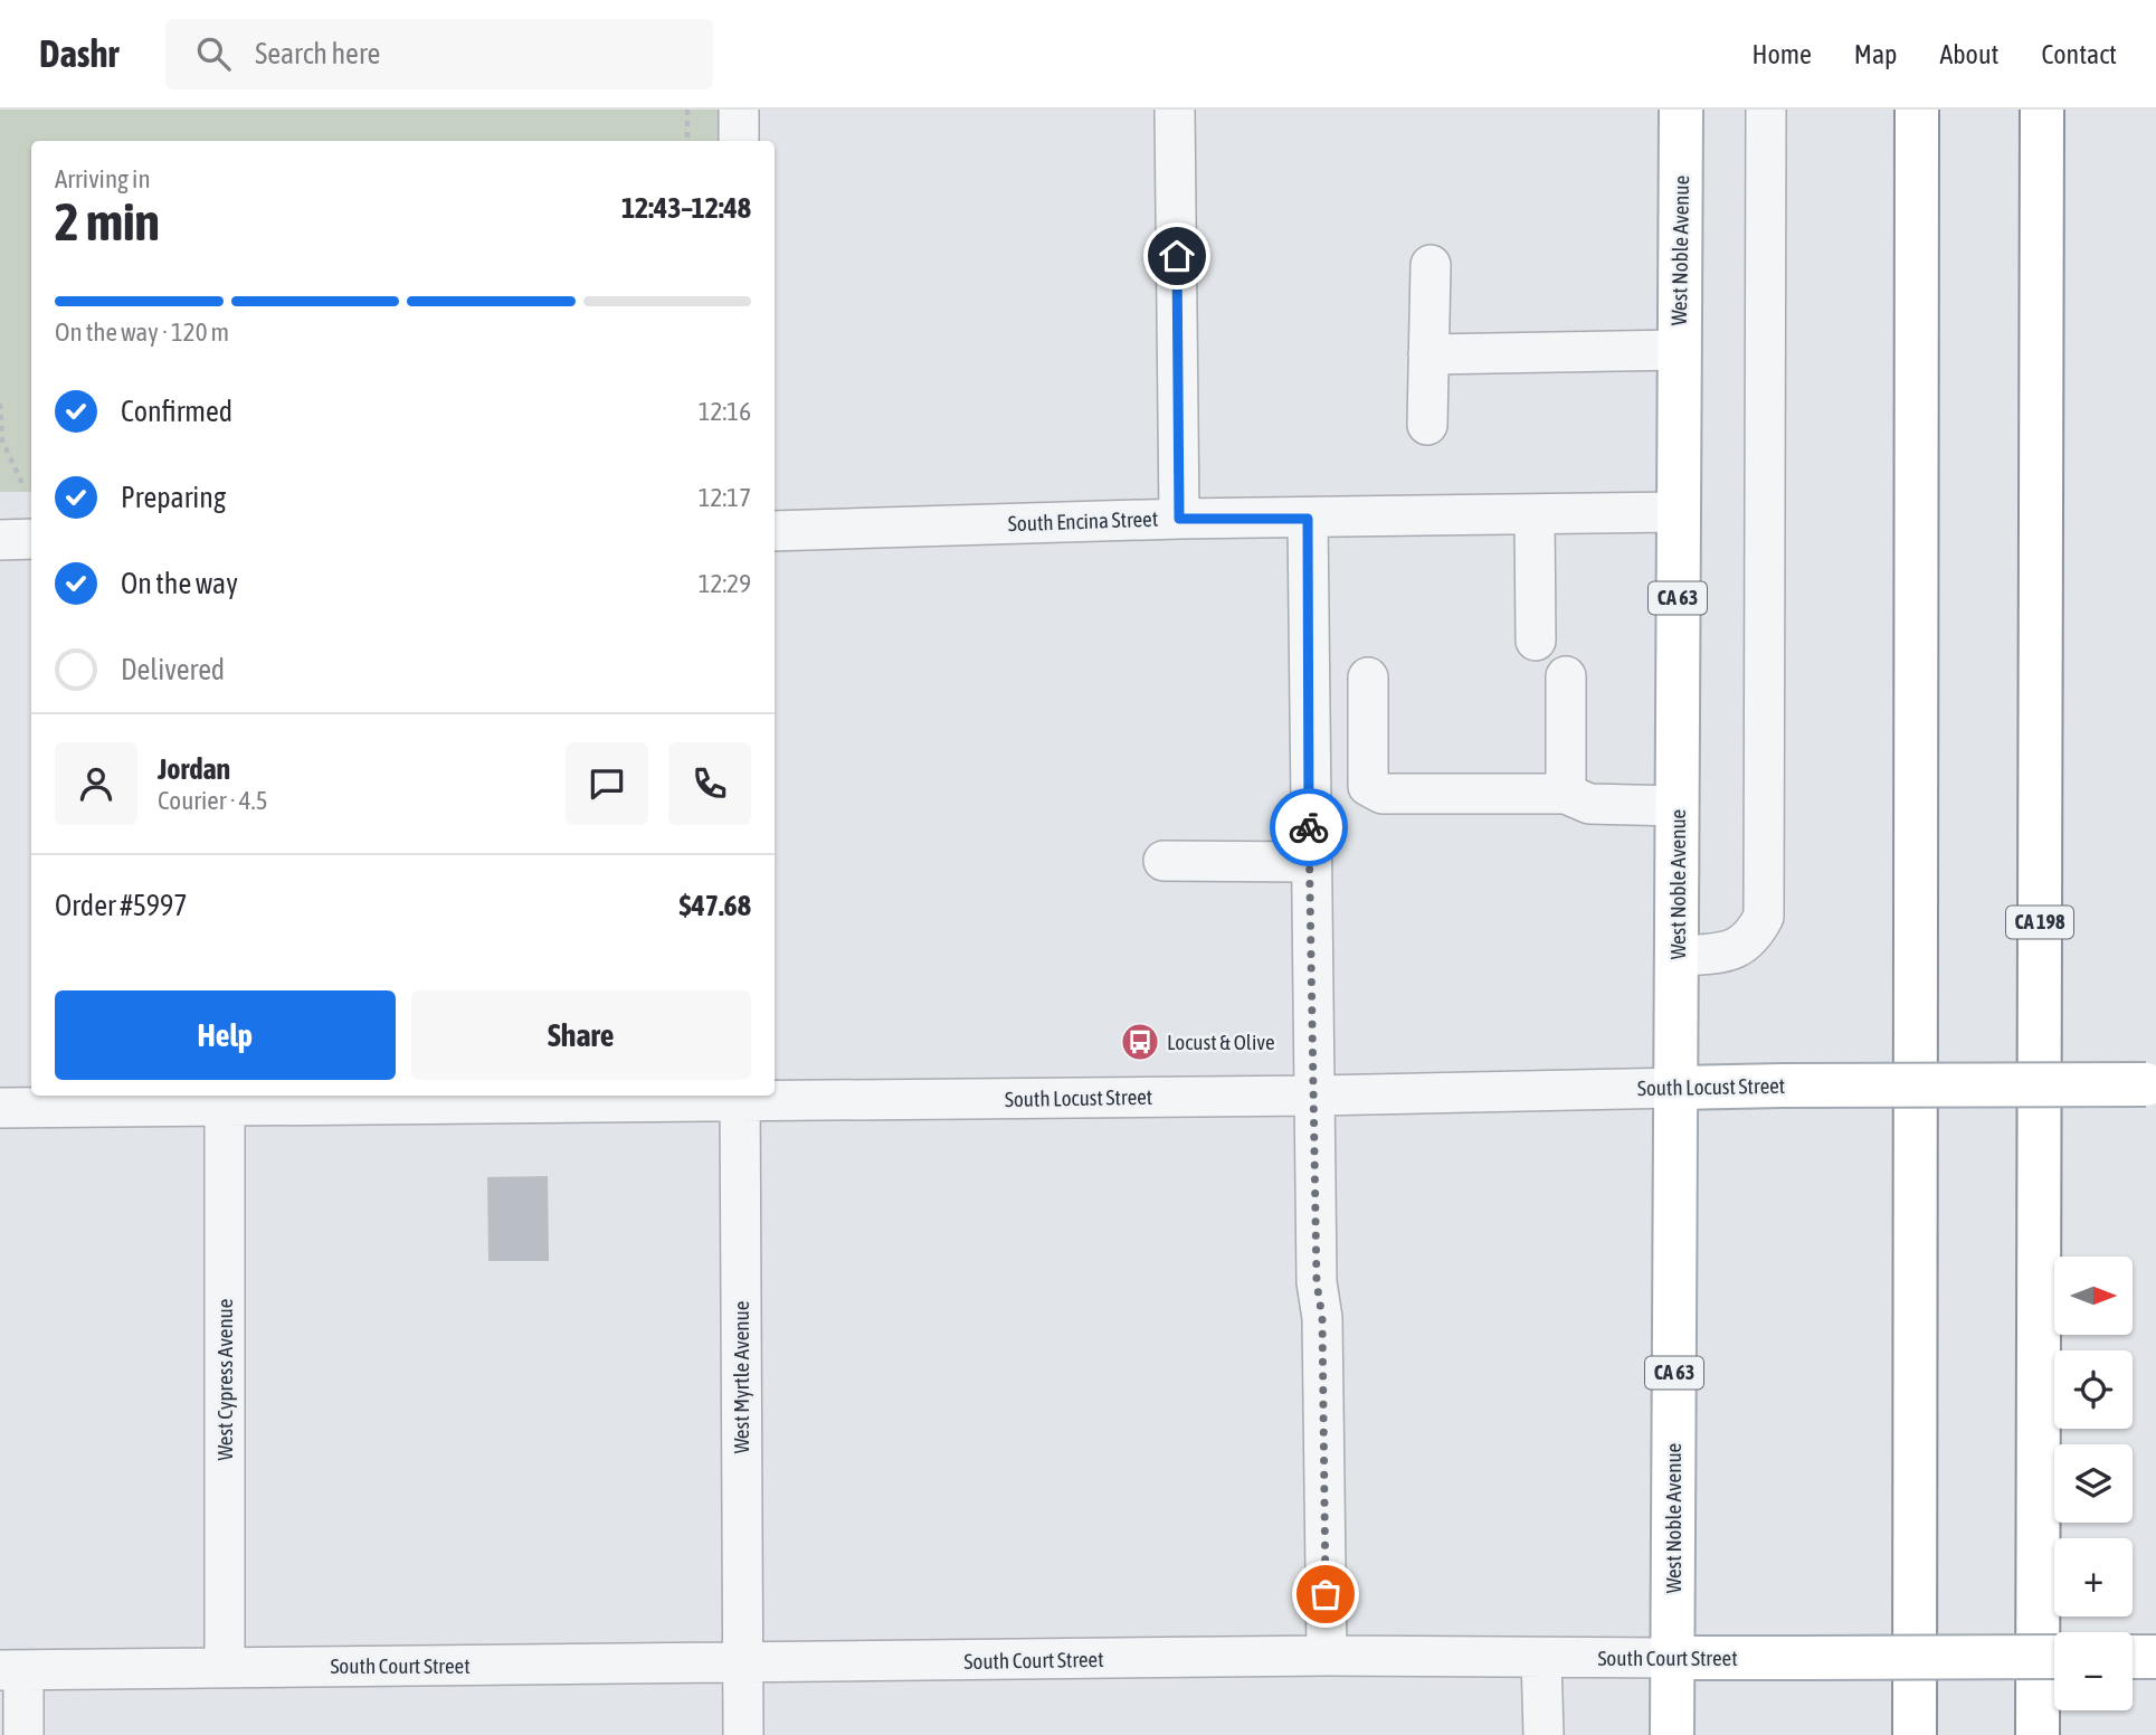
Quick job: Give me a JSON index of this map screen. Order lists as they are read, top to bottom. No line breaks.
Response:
{"streets":{"main road":["West Noble Avenue","CA 63","CA 198","South Locust Street","South Court Street"],"street":["South Encina Street","West Myrtle Avenue","West Cypress Avenue"]},"crossings":[["West Noble Avenue","South Encina Street"],["West Noble Avenue","South Locust Street"],["West Noble Avenue","South Court Street"],["South Locust Street","West Myrtle Avenue"],["South Locust Street","West Cypress Avenue"],["West Myrtle Avenue","South Court Street"],["West Cypress Avenue","South Court Street"]],"places":{"bus stop":["Locust & Olive"]},"north":"right","page":{"header":"Dashr","search":"Search here","nav":["Home","Map","About","Contact"],"heading":["2 min","Arriving in","12:43–12:48"],"panel":["Jordan","Courier · 4.5","Order #5997","$47.68"],"bar":"On the way · 120 m","list":[["Confirmed","12:16"],["Preparing","12:17"],["On the way","12:29"],"Delivered"],"buttons":["Help","Share"],"map_buttons":["+","−"]}}
